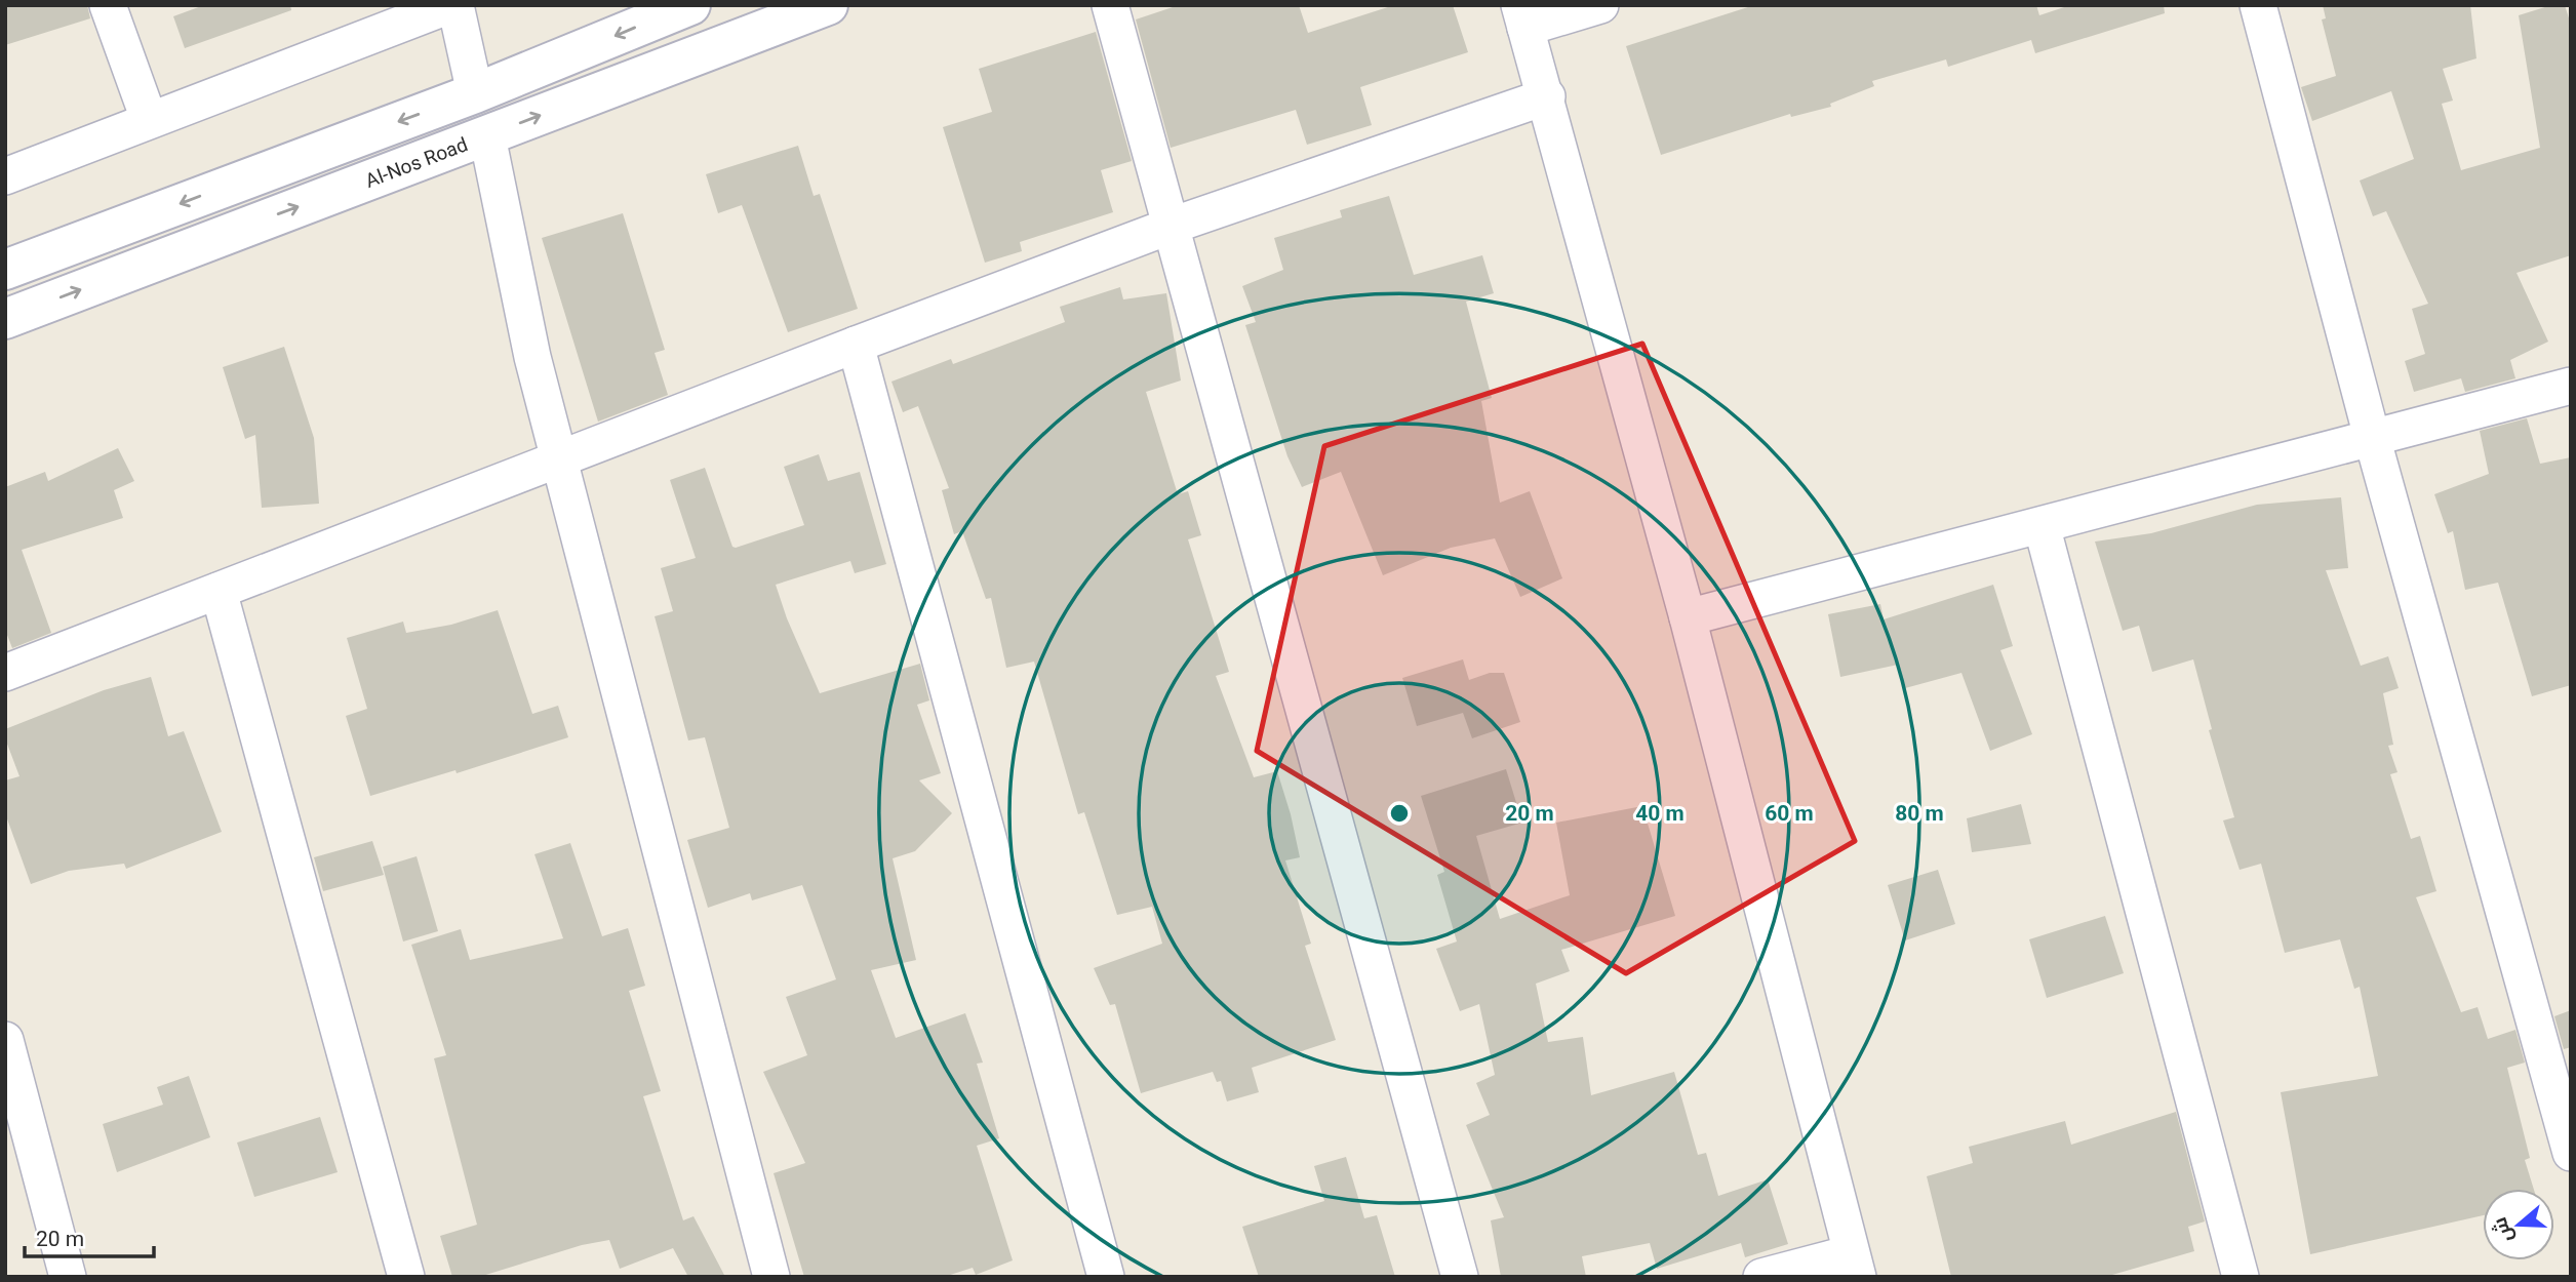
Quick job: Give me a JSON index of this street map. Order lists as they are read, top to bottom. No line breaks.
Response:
{"streets":{"main road":["Al-Nos Road"]},"scale_bar":"20 m","north":"left","rings":["20 m","40 m","60 m","80 m"]}
